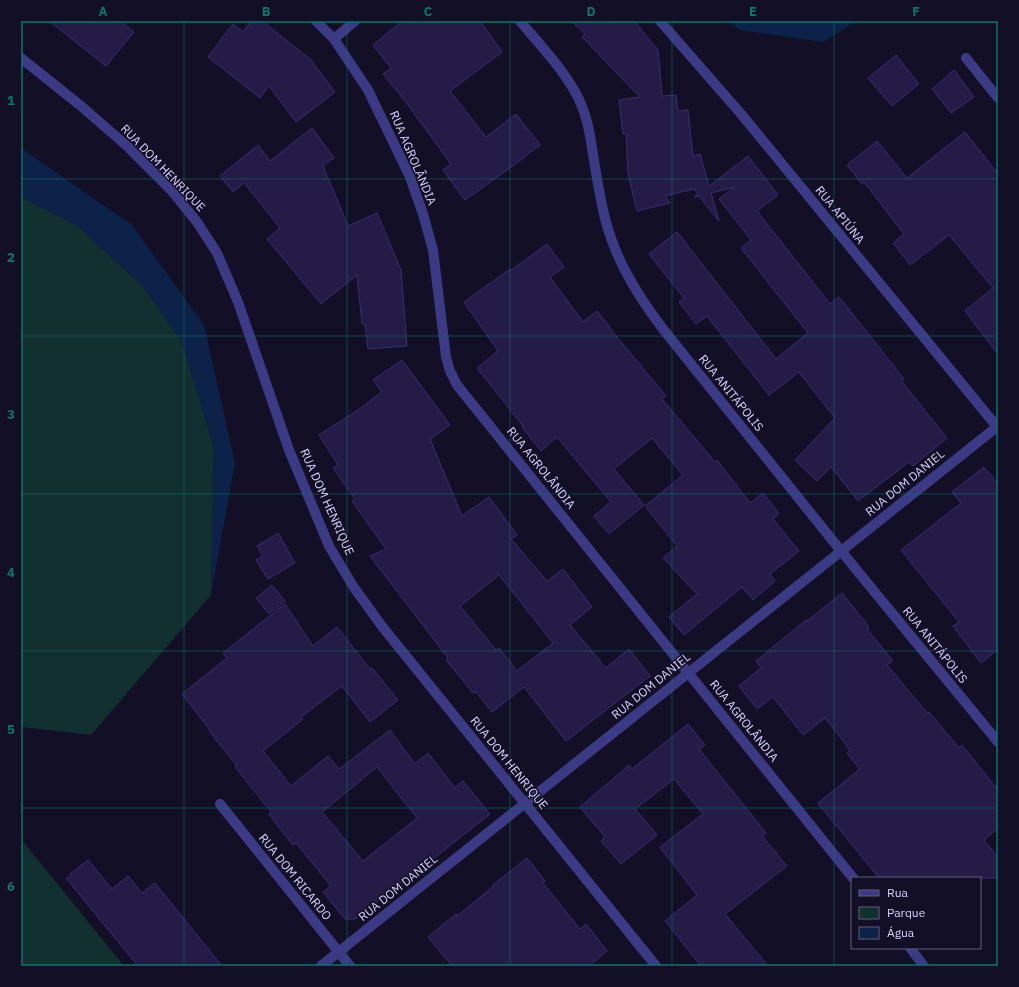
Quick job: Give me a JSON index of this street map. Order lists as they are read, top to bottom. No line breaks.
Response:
{"streets":{"street":["RUA AGROLÂNDIA","RUA DOM HENRIQUE","RUA APIÚNA","RUA ANITÁPOLIS","RUA DOM DANIEL","RUA DOM RICARDO"]},"crossings":[["RUA AGROLÂNDIA","RUA DOM DANIEL"],["RUA DOM HENRIQUE","RUA DOM DANIEL"],["RUA APIÚNA","RUA DOM DANIEL"],["RUA ANITÁPOLIS","RUA DOM DANIEL"],["RUA DOM DANIEL","RUA DOM RICARDO"]],"legend":["Rua","Parque","Água"],"grid":{"columns":["A","B","C","D","E","F"],"rows":["1","2","3","4","5","6"]}}
